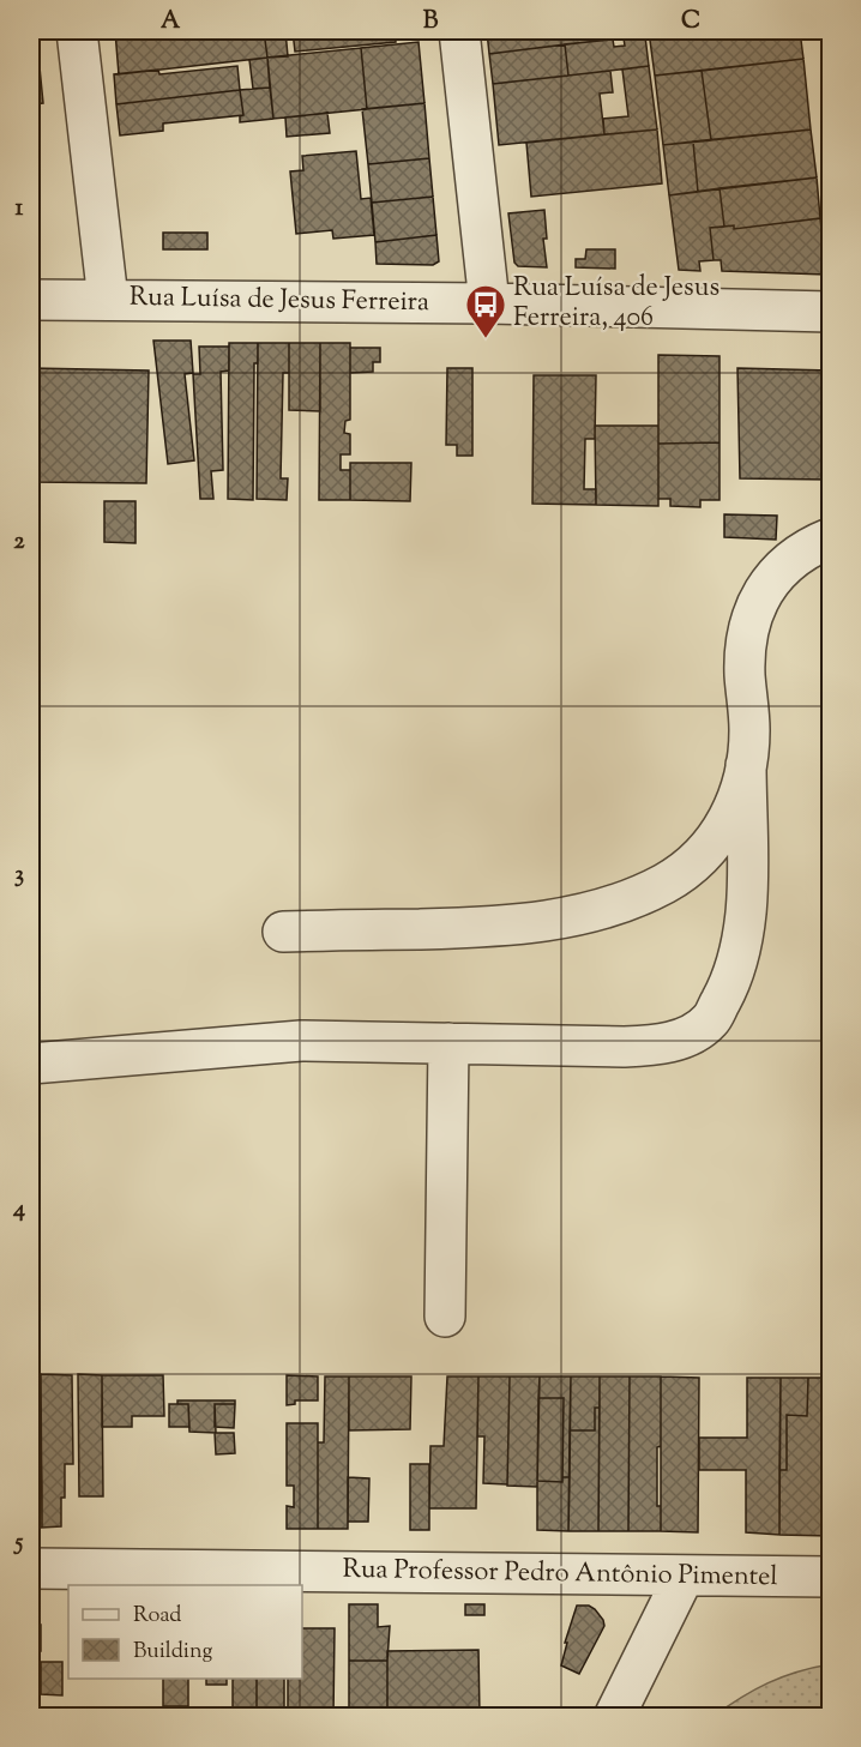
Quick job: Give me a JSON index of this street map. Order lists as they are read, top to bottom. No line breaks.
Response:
{"streets":{"street":["Rua Luísa de Jesus Ferreira","Rua Professor Pedro Antônio Pimentel"]},"places":{"bus stop":["Rua Luísa de Jesus Ferreira, 406"]},"legend":["Road","Building"],"grid":{"columns":["A","B","C"],"rows":["1","2","3","4","5"]}}
